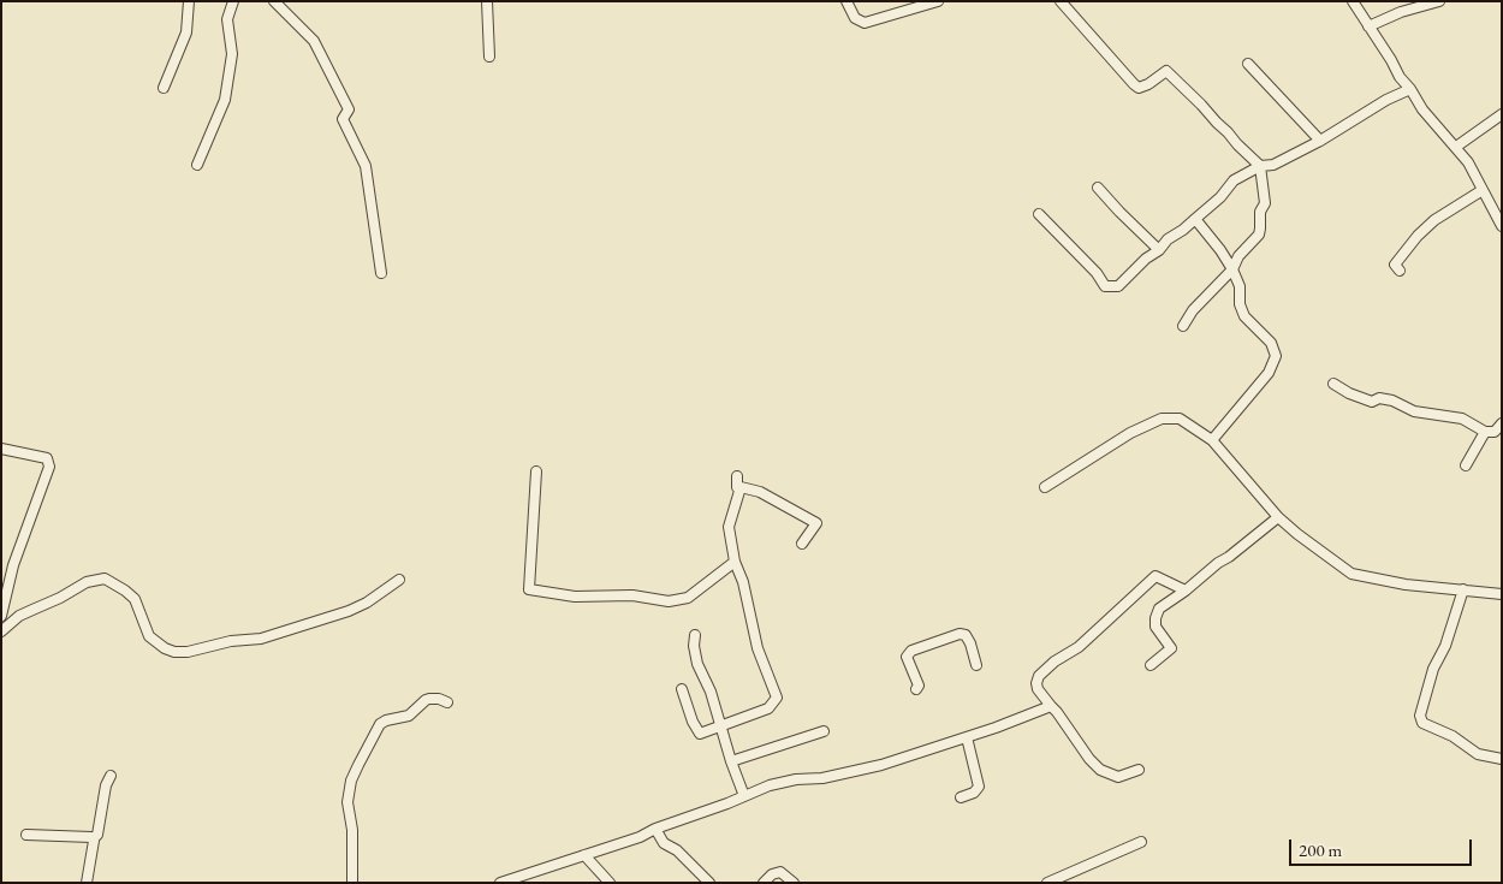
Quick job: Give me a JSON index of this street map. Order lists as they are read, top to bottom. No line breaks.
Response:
{"scale_bar":"200 m"}
